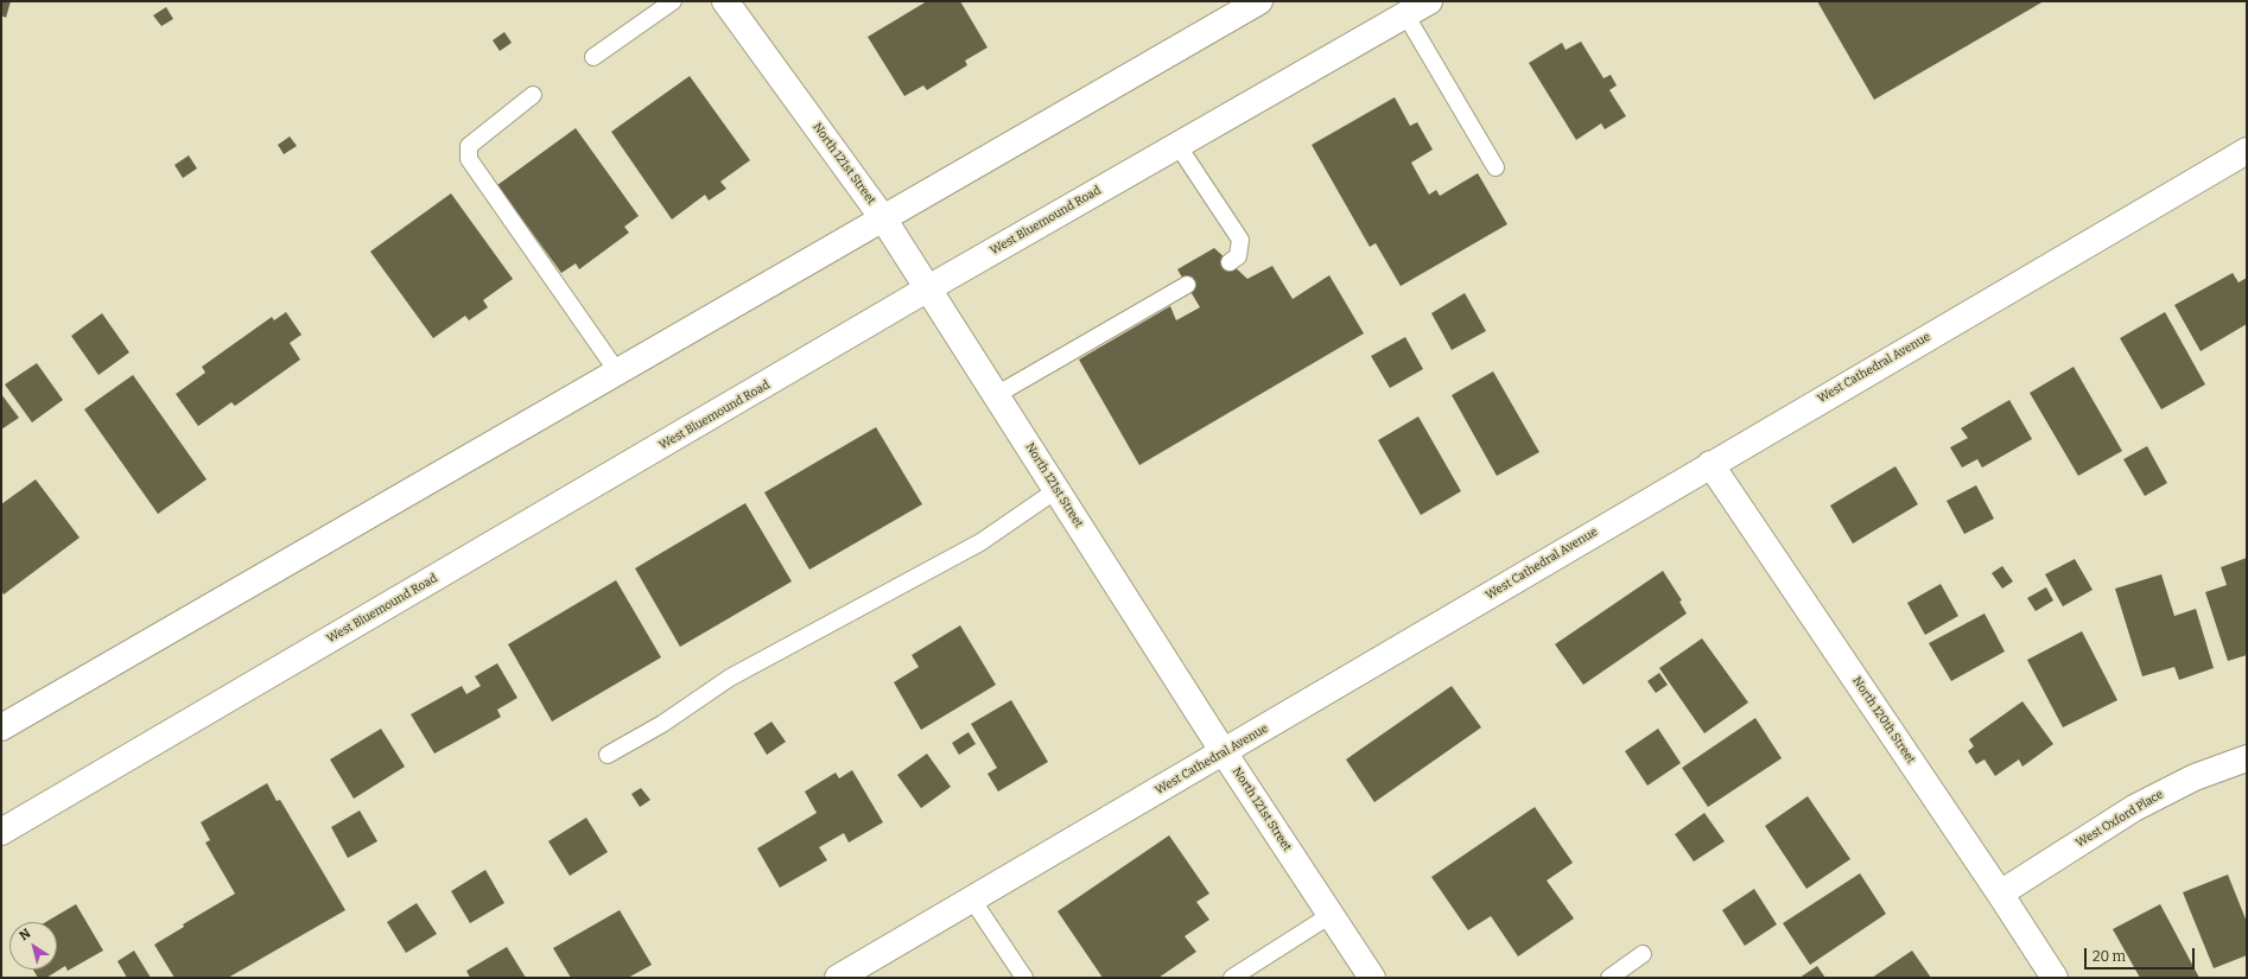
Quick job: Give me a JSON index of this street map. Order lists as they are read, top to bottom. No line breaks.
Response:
{"streets":{"street":["North 121st Street","West Bluemound Road","West Cathedral Avenue","North 120th Street","West Oxford Place"]},"crossings":[["North 121st Street","West Bluemound Road"],["North 121st Street","West Cathedral Avenue"],["West Cathedral Avenue","North 120th Street"],["North 120th Street","West Oxford Place"]],"scale_bar":"20 m","north":"top left"}
